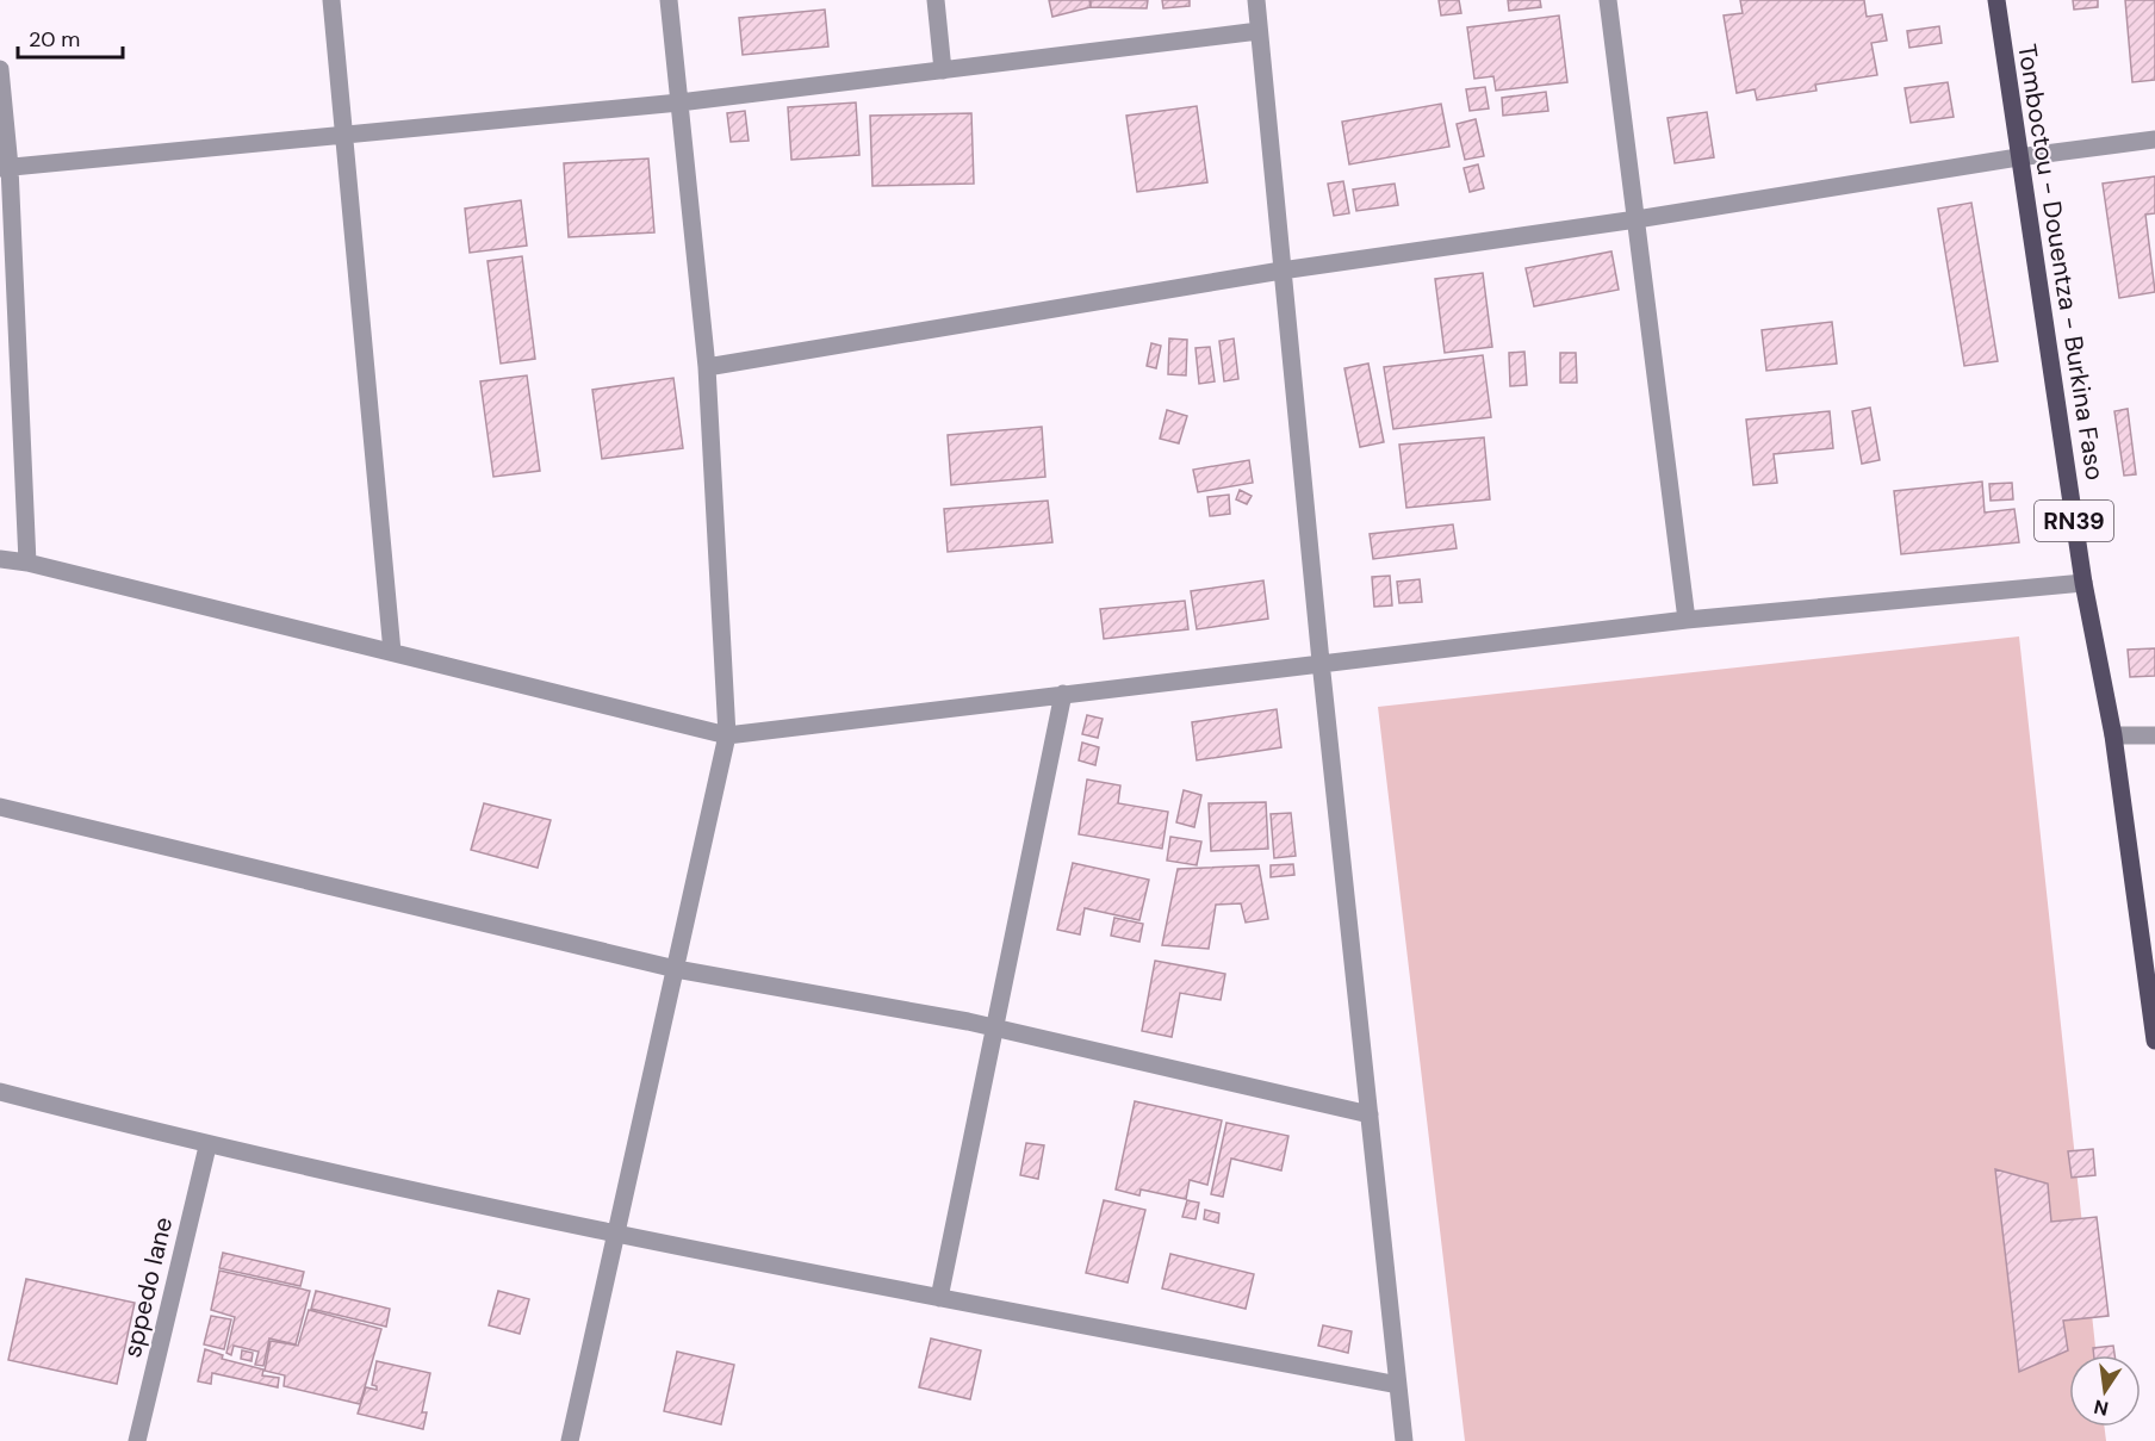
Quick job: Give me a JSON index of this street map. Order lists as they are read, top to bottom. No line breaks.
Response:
{"streets":{"main road":["Tomboctou - Douentza - Burkina Faso","RN39"],"street":["sppedo lane"]},"scale_bar":"20 m","north":"bottom"}
